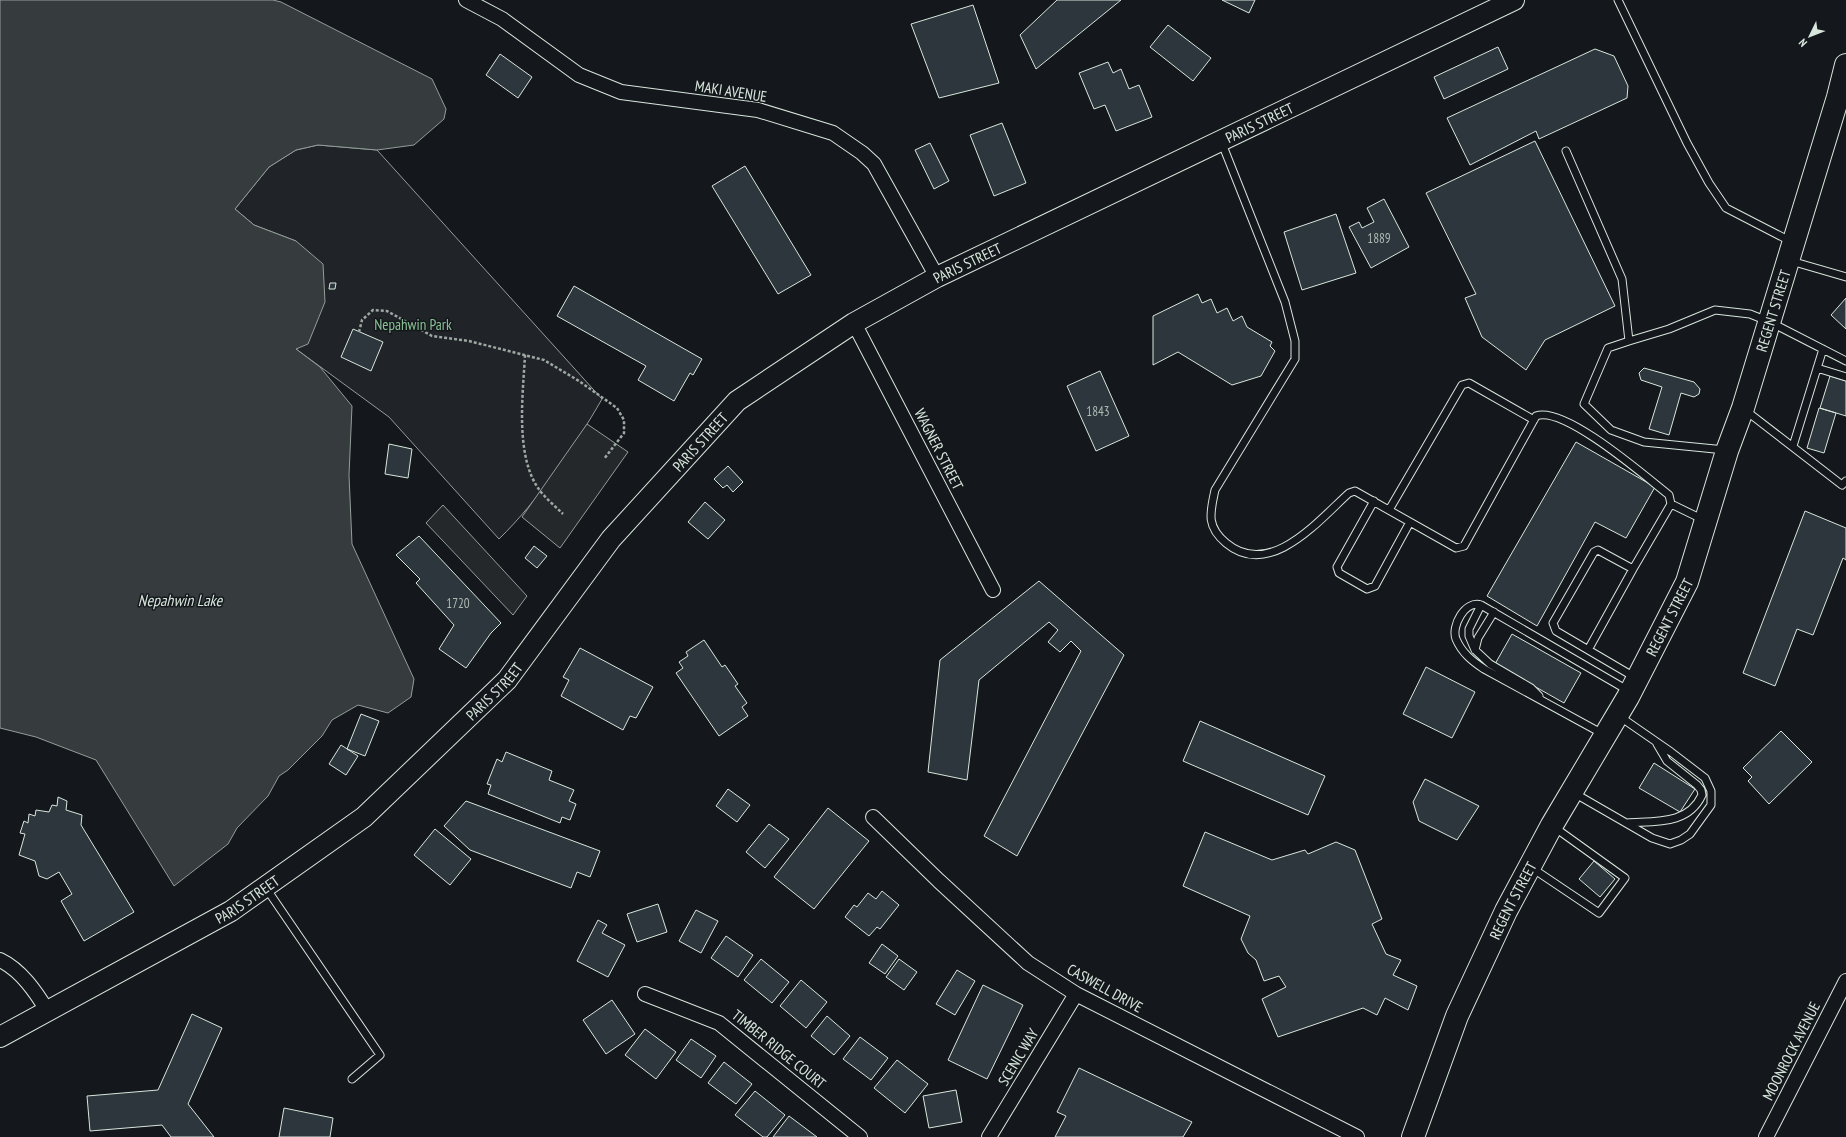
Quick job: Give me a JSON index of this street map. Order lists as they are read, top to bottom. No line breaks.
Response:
{"streets":{"main road":["PARIS STREET","REGENT STREET"],"street":["MAKI AVENUE","WAGNER STREET","CASWELL DRIVE","TIMBER RIDGE COURT","MOONROCK AVENUE","SCENIC WAY"]},"crossings":[["MAKI AVENUE","PARIS STREET"],["PARIS STREET","WAGNER STREET"],["CASWELL DRIVE","SCENIC WAY"]],"water":["Nepahwin Lake"],"parks":["Nepahwin Park"],"house_numbers":["1889","1843","1720"],"north":"bottom left"}
